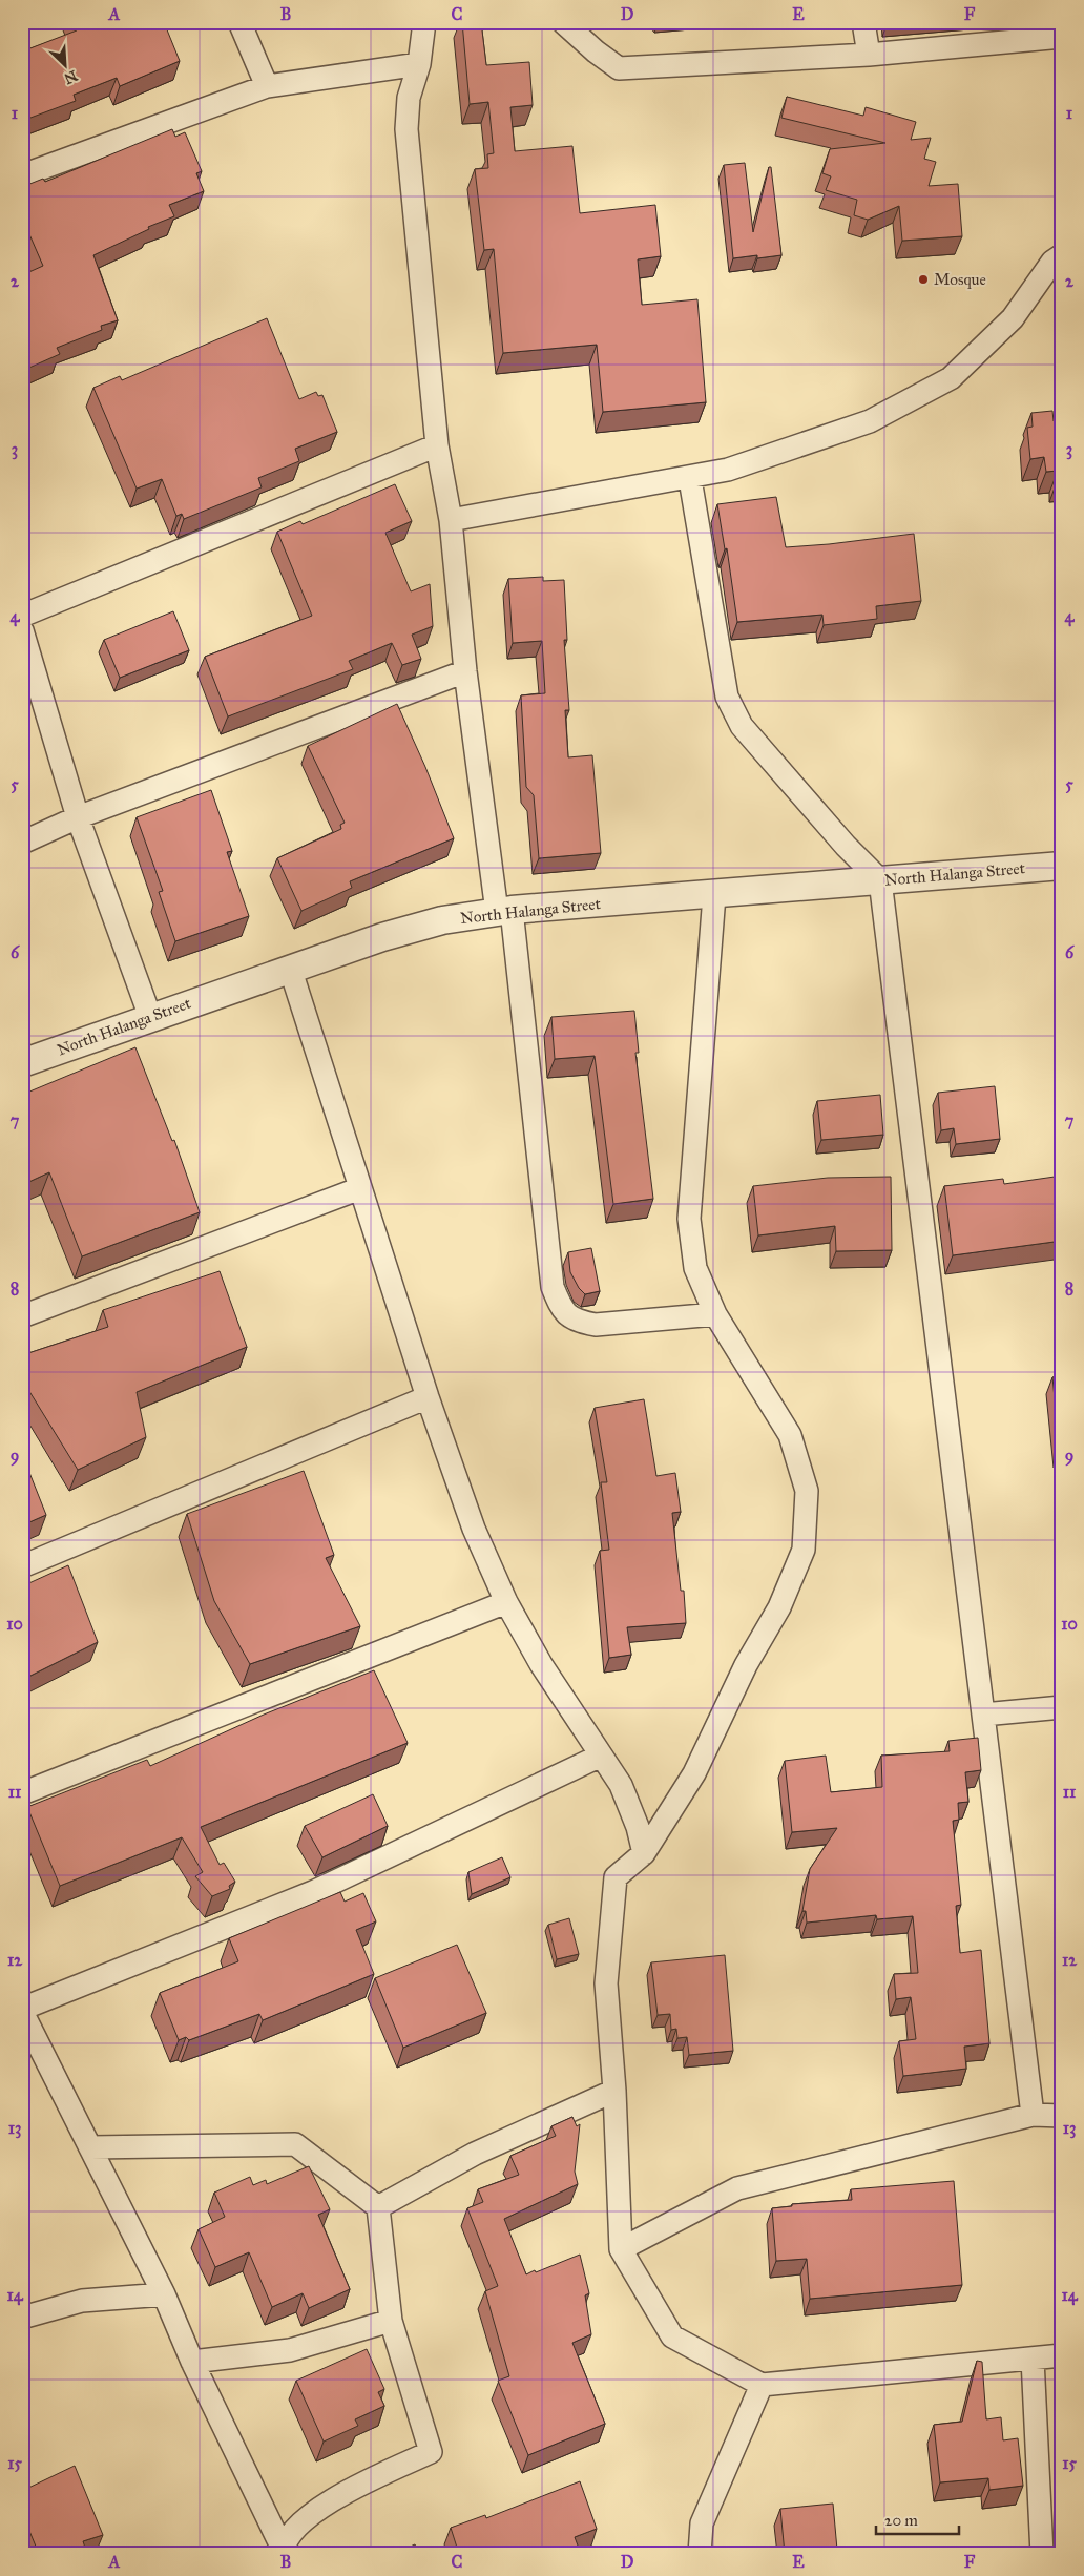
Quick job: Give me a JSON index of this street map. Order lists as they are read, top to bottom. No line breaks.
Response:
{"streets":{"street":["North Halanga Street"]},"places":["Mosque"],"scale_bar":"20 m","north":"bottom right","grid":{"columns":["A","B","C","D","E","F"],"rows":["1","2","3","4","5","6","7","8","9","10","11","12","13","14","15"]}}
